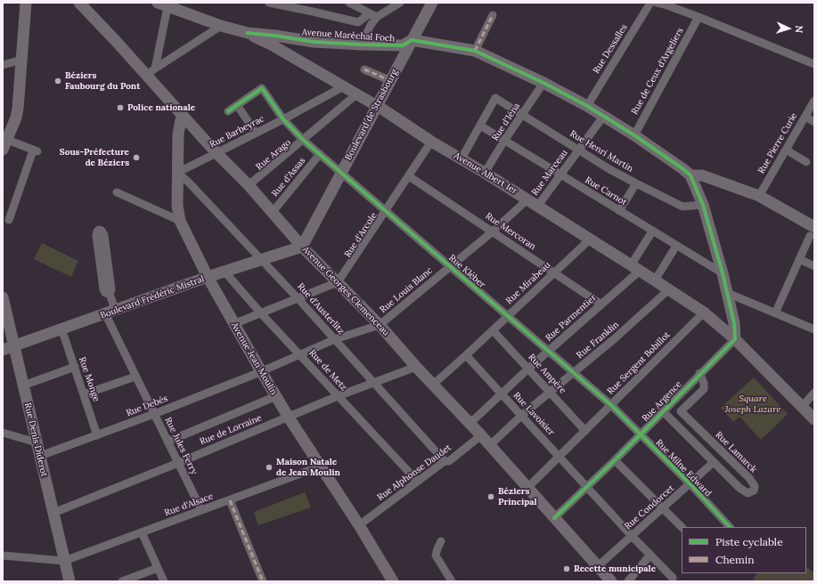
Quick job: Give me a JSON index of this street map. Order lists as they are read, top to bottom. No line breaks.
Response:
{"streets":{"main road":["Avenue Maréchal Foch","Boulevard de Strasbourg","Avenue Albert 1er","Avenue Georges Clemenceau","Boulevard Frédéric Mistral","Avenue Jean Moulin","Rue Denis Diderot"],"street":["Rue Dessalles","Rue de Ceux d'Argeliers","Rue d'Iéna","Rue Barbeyrac","Rue Pierre Curie","Rue Henri Martin","Rue Arago","Rue Marceau","Rue d'Assas","Rue Carnot","Rue Mercoran","Rue d'Arcole","Rue Kléber","Rue Mirabeau","Rue Louis Blanc","Rue d'Austerlitz","Rue Parmentier","Rue Franklin","Rue Sergent Bobillot","Rue de Metz","Rue Ampère","Rue Monge","Rue Argence","Rue Debés","Rue Lavoisier","Rue de Lorraine","Rue Jules Ferry","Rue Lamarck","Rue Milne Edward","Rue Alphonse Daudet","Rue d'Alsace","Rue Condorcet"]},"crossings":[["Avenue Maréchal Foch","Rue Dessalles"],["Avenue Maréchal Foch","Rue de Ceux d'Argeliers"],["Avenue Maréchal Foch","Boulevard de Strasbourg"],["Avenue Maréchal Foch","Rue d'Iéna"],["Avenue Maréchal Foch","Rue Henri Martin"],["Avenue Maréchal Foch","Rue Marceau"],["Avenue Maréchal Foch","Avenue Albert 1er"],["Avenue Maréchal Foch","Rue Carnot"],["Avenue Maréchal Foch","Rue Argence"],["Boulevard de Strasbourg","Avenue Albert 1er"],["Boulevard de Strasbourg","Rue Kléber"],["Boulevard de Strasbourg","Avenue Georges Clemenceau"],["Boulevard de Strasbourg","Boulevard Frédéric Mistral"],["Rue d'Iéna","Rue Henri Martin"],["Rue d'Iéna","Avenue Albert 1er"],["Rue d'Iéna","Rue Carnot"],["Rue Barbeyrac","Avenue Albert 1er"],["Rue Barbeyrac","Rue Kléber"],["Rue Barbeyrac","Avenue Georges Clemenceau"],["Rue Barbeyrac","Rue d'Austerlitz"],["Rue Barbeyrac","Avenue Jean Moulin"],["Rue Henri Martin","Rue Marceau"],["Rue Henri Martin","Rue Carnot"],["Rue Arago","Avenue Albert 1er"],["Rue Arago","Rue Kléber"],["Rue Arago","Avenue Georges Clemenceau"],["Rue Marceau","Avenue Albert 1er"],["Rue Marceau","Rue Carnot"],["Avenue Albert 1er","Rue d'Arcole"],["Avenue Albert 1er","Rue Mirabeau"],["Avenue Albert 1er","Rue Louis Blanc"],["Avenue Albert 1er","Rue Parmentier"],["Avenue Albert 1er","Rue Franklin"],["Avenue Albert 1er","Rue Sergent Bobillot"],["Avenue Albert 1er","Rue Argence"],["Rue d'Assas","Rue Kléber"],["Rue d'Assas","Avenue Georges Clemenceau"],["Rue Carnot","Rue Parmentier"],["Rue Mercoran","Rue d'Arcole"],["Rue Mercoran","Rue Mirabeau"],["Rue Mercoran","Rue Louis Blanc"],["Rue Mercoran","Rue Parmentier"],["Rue d'Arcole","Rue Kléber"],["Rue d'Arcole","Avenue Georges Clemenceau"],["Rue Kléber","Rue Mirabeau"],["Rue Kléber","Rue Louis Blanc"],["Rue Kléber","Rue Parmentier"],["Rue Kléber","Rue Franklin"],["Rue Kléber","Rue Sergent Bobillot"],["Rue Kléber","Rue Argence"],["Rue Kléber","Rue Milne Edward"],["Rue Mirabeau","Avenue Georges Clemenceau"],["Rue Mirabeau","Rue Ampère"],["Rue Mirabeau","Rue Lavoisier"],["Rue Louis Blanc","Avenue Georges Clemenceau"],["Rue Louis Blanc","Rue Debés"],["Avenue Georges Clemenceau","Boulevard Frédéric Mistral"],["Avenue Georges Clemenceau","Rue Parmentier"],["Avenue Georges Clemenceau","Rue Franklin"],["Avenue Georges Clemenceau","Avenue Jean Moulin"],["Avenue Georges Clemenceau","Rue Sergent Bobillot"],["Avenue Georges Clemenceau","Rue Argence"],["Avenue Georges Clemenceau","Rue Debés"],["Avenue Georges Clemenceau","Rue de Lorraine"],["Avenue Georges Clemenceau","Rue Alphonse Daudet"],["Avenue Georges Clemenceau","Rue Condorcet"],["Boulevard Frédéric Mistral","Rue d'Austerlitz"],["Boulevard Frédéric Mistral","Avenue Jean Moulin"],["Boulevard Frédéric Mistral","Rue de Metz"],["Boulevard Frédéric Mistral","Rue Monge"],["Boulevard Frédéric Mistral","Rue Denis Diderot"],["Boulevard Frédéric Mistral","Rue Jules Ferry"],["Rue d'Austerlitz","Avenue Jean Moulin"],["Rue d'Austerlitz","Rue Debés"],["Rue d'Austerlitz","Rue de Lorraine"],["Rue d'Austerlitz","Rue Alphonse Daudet"],["Rue Parmentier","Rue Ampère"],["Rue Parmentier","Rue Lavoisier"],["Rue Franklin","Rue Ampère"],["Rue Franklin","Rue Lavoisier"],["Avenue Jean Moulin","Rue Debés"],["Avenue Jean Moulin","Rue de Lorraine"],["Avenue Jean Moulin","Rue Alphonse Daudet"],["Avenue Jean Moulin","Rue d'Alsace"],["Rue Sergent Bobillot","Rue Ampère"],["Rue Sergent Bobillot","Rue Lavoisier"],["Rue de Metz","Rue Debés"],["Rue de Metz","Rue de Lorraine"],["Rue de Metz","Rue Alphonse Daudet"],["Rue Monge","Rue Debés"],["Rue Argence","Rue Lavoisier"],["Rue Argence","Rue Lamarck"],["Rue Argence","Rue Milne Edward"],["Rue Debés","Rue Denis Diderot"],["Rue Debés","Rue Jules Ferry"],["Rue Lavoisier","Rue Condorcet"],["Rue de Lorraine","Rue Denis Diderot"],["Rue de Lorraine","Rue Jules Ferry"],["Rue Denis Diderot","Rue d'Alsace"],["Rue Jules Ferry","Rue d'Alsace"],["Rue Lamarck","Rue Condorcet"],["Rue Milne Edward","Rue Condorcet"]],"parks":["Square Joseph Lazare"],"places":["Béziers Faubourg du Pont","Police nationale","Sous-Préfecture de Béziers","Maison Natale de Jean Moulin","Béziers Principal","Recette municipale"],"legend":["Piste cyclable","Chemin"],"north":"right"}
